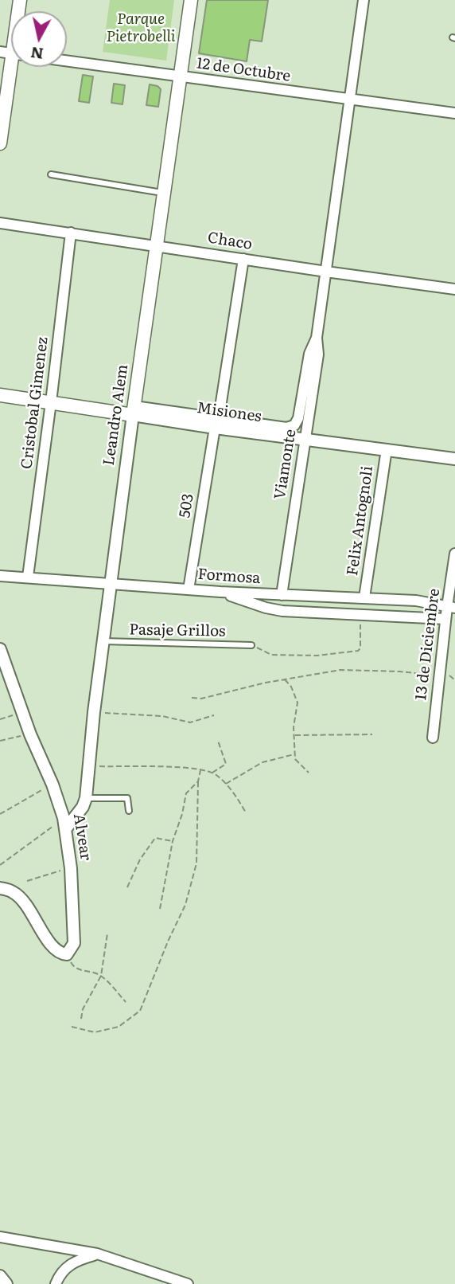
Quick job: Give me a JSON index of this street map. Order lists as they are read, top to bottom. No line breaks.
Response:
{"streets":{"main road":["Misiones","Leandro Alem"],"street":["12 de Octubre","Chaco","Cristobal Gimenez","Viamonte","503","Felix Antognoli","Formosa","13 de Diciembre","Alvear"],"lane":["Pasaje Grillos"]},"crossings":[["12 de Octubre","Leandro Alem"],["12 de Octubre","Viamonte"],["Chaco","Cristobal Gimenez"],["Chaco","Leandro Alem"],["Chaco","Viamonte"],["Chaco","503"],["Cristobal Gimenez","Misiones"],["Cristobal Gimenez","Formosa"],["Misiones","Leandro Alem"],["Misiones","Viamonte"],["Misiones","503"],["Misiones","Felix Antognoli"],["Leandro Alem","Formosa"],["Leandro Alem","Pasaje Grillos"],["Leandro Alem","Alvear"],["Viamonte","Formosa"],["503","Formosa"],["Felix Antognoli","Formosa"],["Formosa","13 de Diciembre"]],"parks":["Parque Pietrobelli"],"north":"bottom"}
